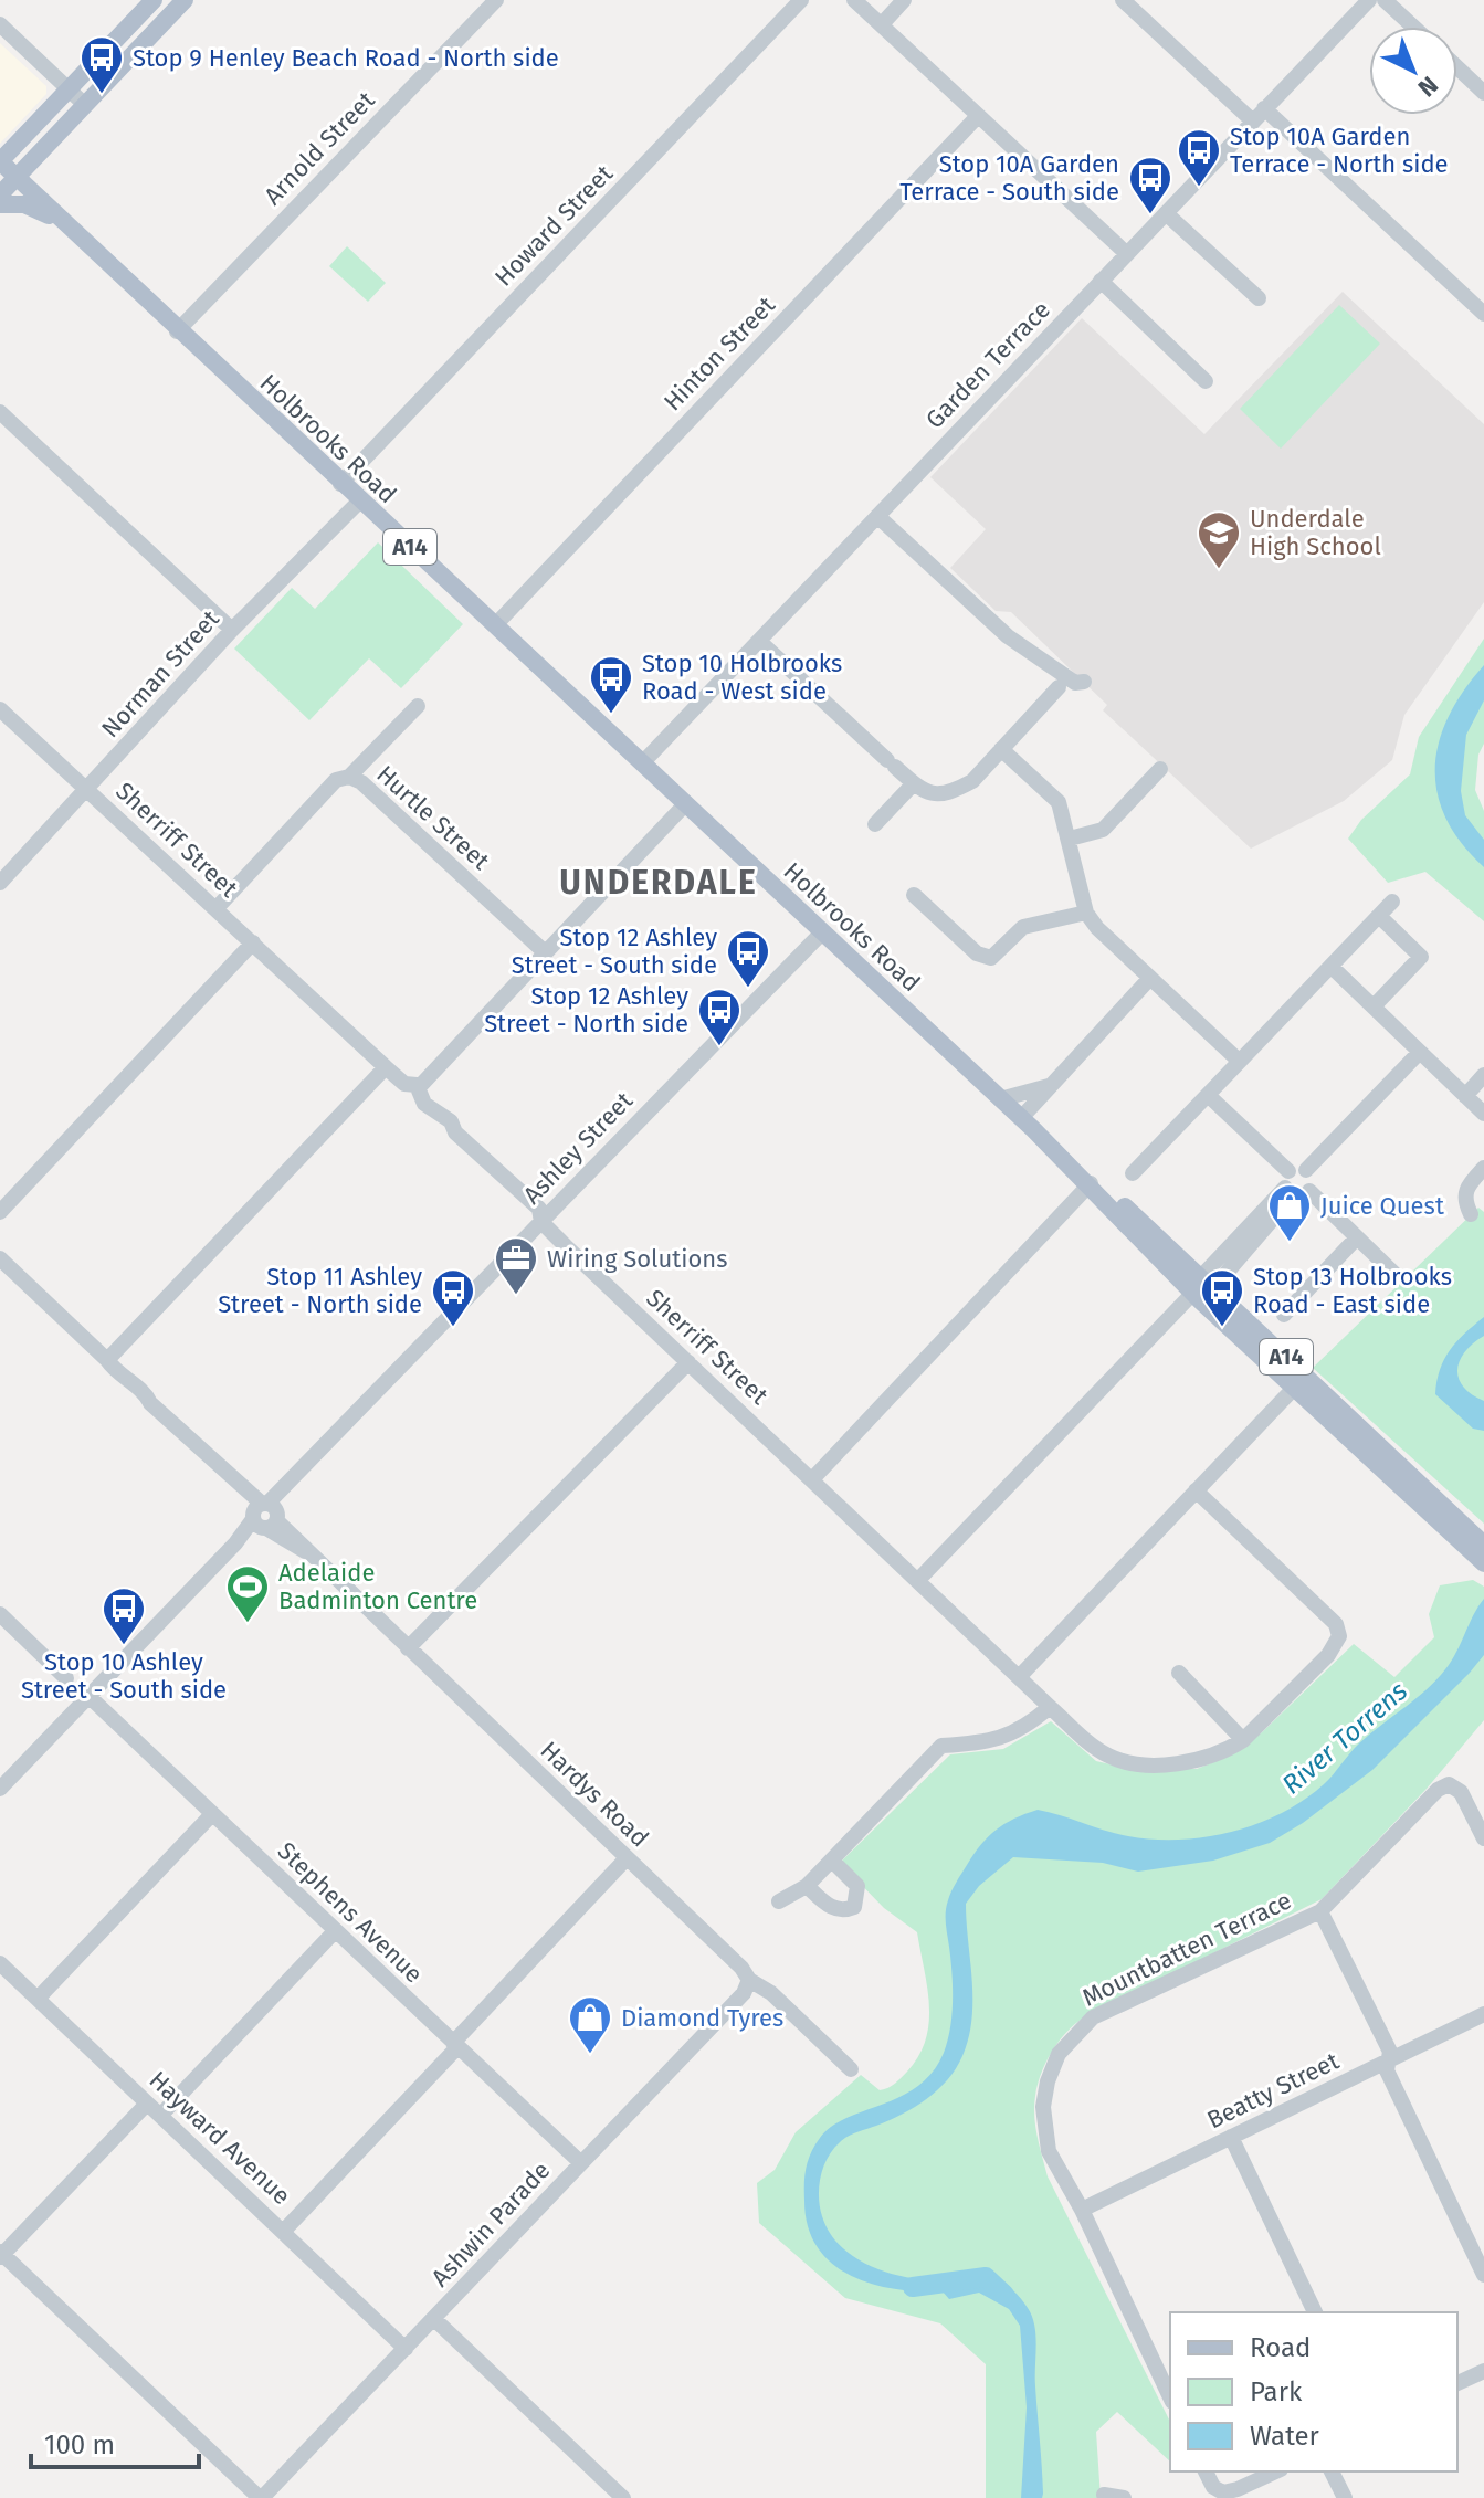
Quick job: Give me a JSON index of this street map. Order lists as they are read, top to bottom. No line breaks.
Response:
{"streets":{"main road":["Holbrooks Road","A14"],"street":["Arnold Street","Howard Street","Hinton Street","Garden Terrace","Norman Street","Hurtle Street","Sherriff Street","Ashley Street","Hardys Road","Stephens Avenue","Mountbatten Terrace","Beatty Street","Hayward Avenue","Ashwin Parade"]},"crossings":[["Arnold Street","Holbrooks Road"],["Howard Street","Holbrooks Road"],["Hinton Street","Holbrooks Road"],["Garden Terrace","Holbrooks Road"],["Holbrooks Road","A14"],["Holbrooks Road","Norman Street"],["Holbrooks Road","Ashley Street"],["Norman Street","Sherriff Street"],["Hurtle Street","Sherriff Street"],["Sherriff Street","Ashley Street"],["Ashley Street","Hardys Road"],["Ashley Street","Stephens Avenue"],["Hardys Road","Ashwin Parade"],["Stephens Avenue","Ashwin Parade"],["Mountbatten Terrace","Beatty Street"],["Hayward Avenue","Ashwin Parade"]],"districts":["UNDERDALE"],"water":["River Torrens"],"places":{"bus stop":["Stop 9 Henley Beach Road - North side","Stop 10A Garden Terrace - North side","Stop 10A Garden Terrace - South side","Stop 10 Holbrooks Road - West side","Stop 12 Ashley Street - South side","Stop 12 Ashley Street - North side","Stop 11 Ashley Street - North side","Stop 13 Holbrooks Road - East side","Stop 10 Ashley Street - South side"],"school or university":["Underdale High School"],"shop":["Juice Quest","Diamond Tyres"],"office":["Wiring Solutions"],"sports":["Adelaide Badminton Centre"]},"legend":["Road","Park","Water"],"scale_bar":"100 m","north":"bottom right"}
